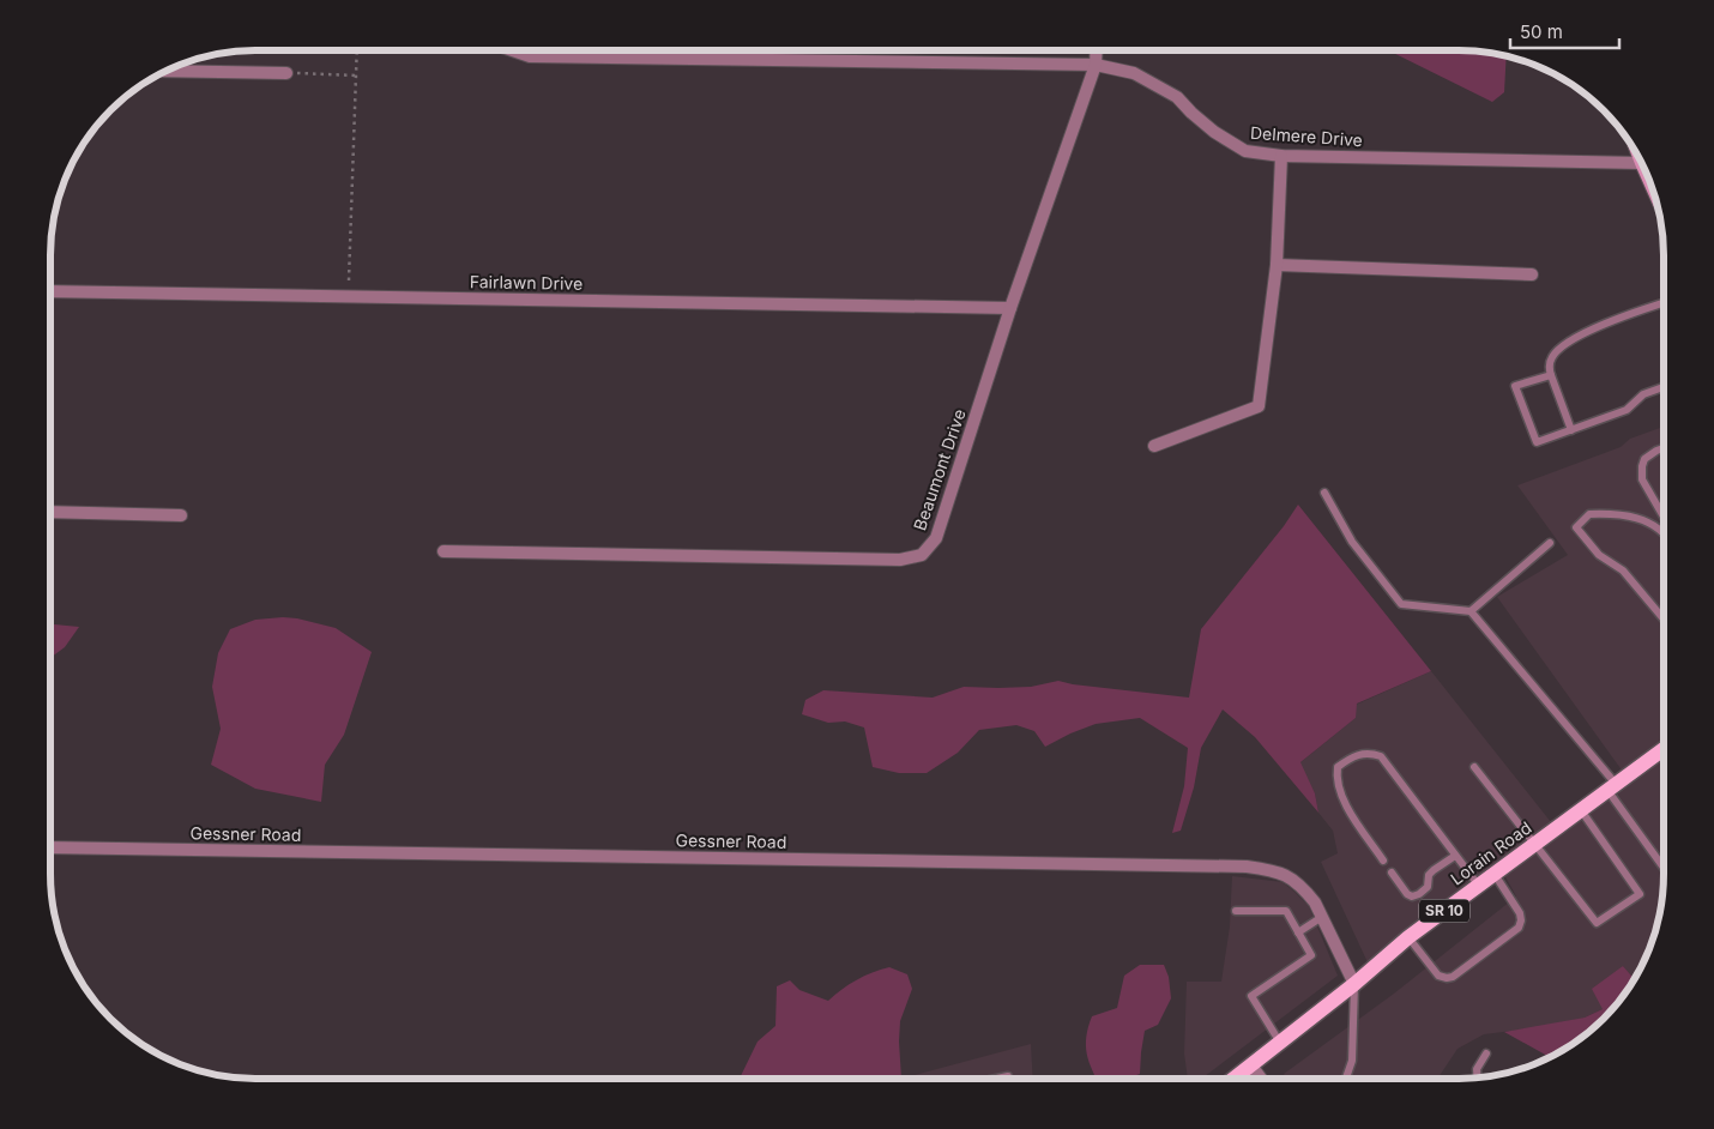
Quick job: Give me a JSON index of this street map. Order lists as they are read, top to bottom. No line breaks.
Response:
{"streets":{"main road":["Lorain Road","SR 10"],"street":["Delmere Drive","Fairlawn Drive","Beaumont Drive","Gessner Road"]},"crossings":[["Delmere Drive","Beaumont Drive"],["Fairlawn Drive","Beaumont Drive"],["Gessner Road","Lorain Road"]],"scale_bar":"50 m"}
